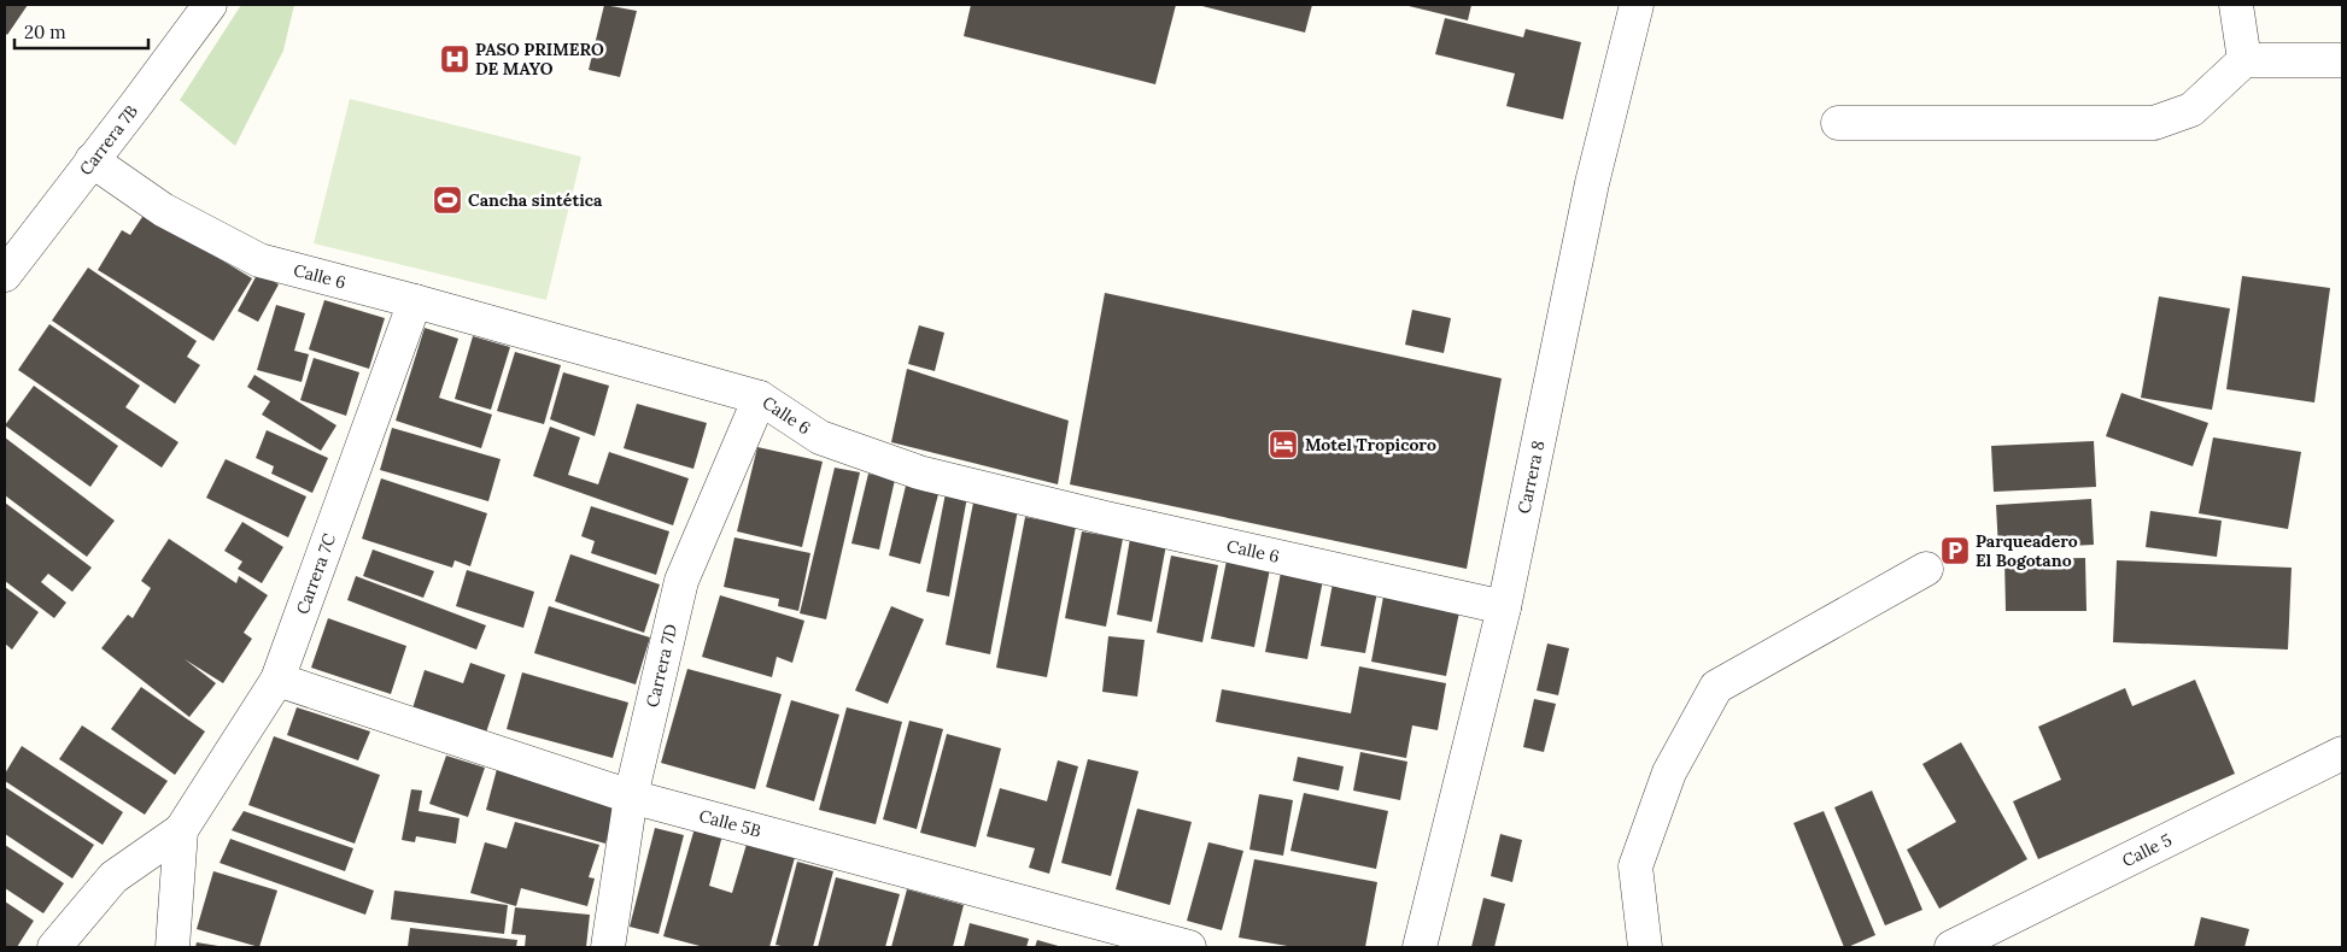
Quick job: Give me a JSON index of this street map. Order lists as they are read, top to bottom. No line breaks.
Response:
{"streets":{"street":["Carrera 7B","Calle 6","Carrera 8","Carrera 7C","Carrera 7D","Calle 5B","Calle 5"]},"crossings":[["Carrera 7B","Calle 6"],["Calle 6","Carrera 8"],["Calle 6","Carrera 7C"],["Calle 6","Carrera 7D"],["Carrera 7C","Calle 5B"],["Carrera 7D","Calle 5B"]],"places":{"hospital":["PASO PRIMERO DE MAYO"],"sports":["Cancha sintética"],"hotel":["Motel Tropicoro"],"parking":["Parqueadero El Bogotano"]},"scale_bar":"20 m"}
